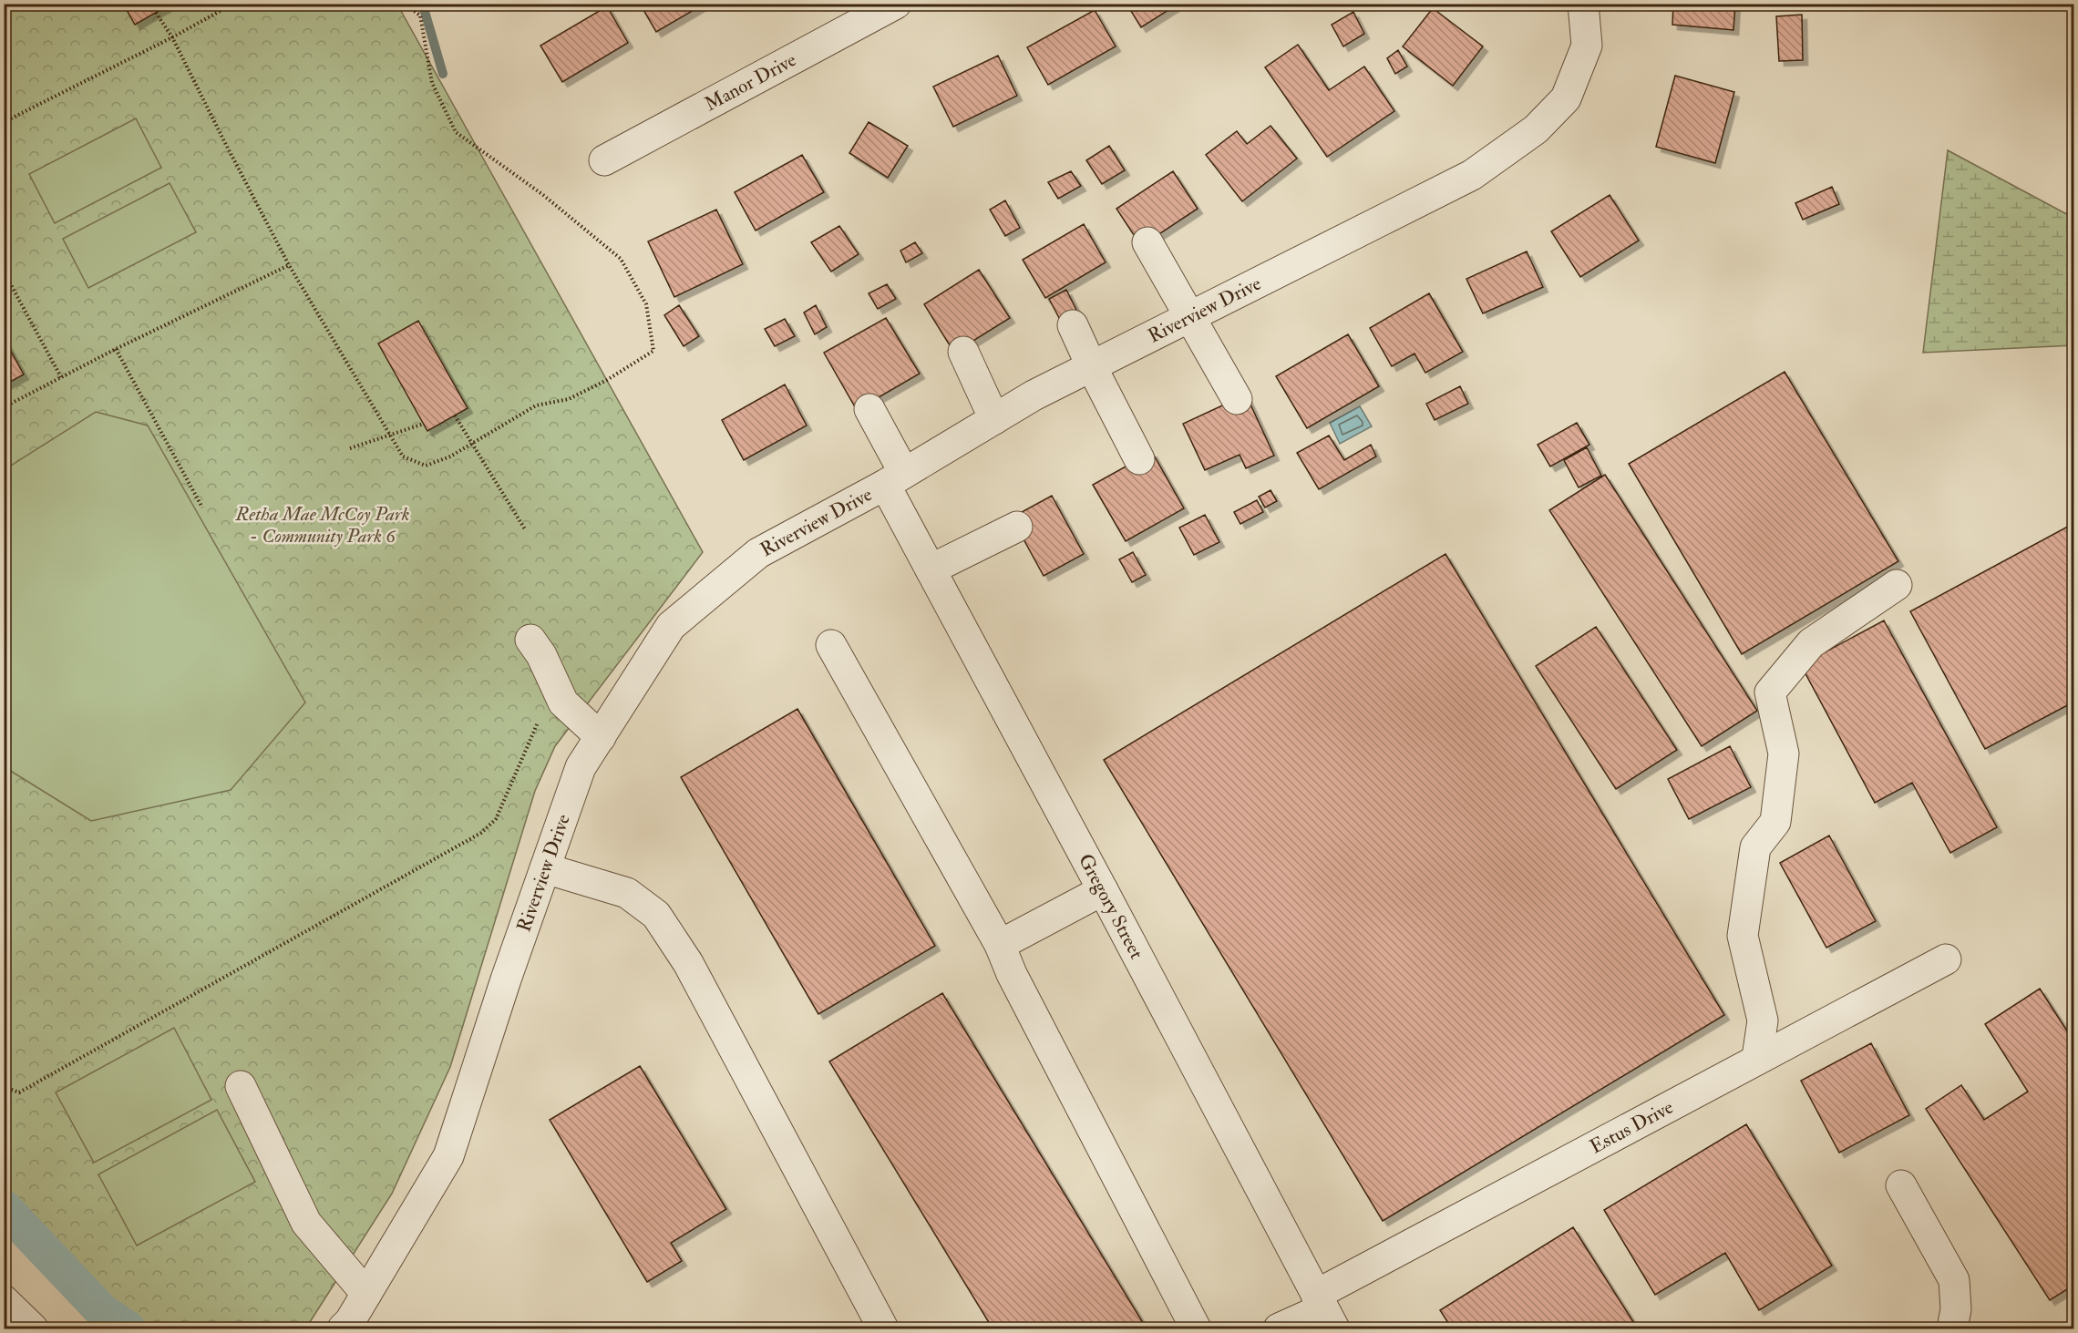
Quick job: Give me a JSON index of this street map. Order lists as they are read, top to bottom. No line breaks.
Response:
{"streets":{"street":["Manor Drive","Riverview Drive","Gregory Street","Estus Drive"]},"crossings":[["Riverview Drive","Gregory Street"],["Gregory Street","Estus Drive"]],"parks":["Retha Mae McCoy Park - Community Park 6"]}
